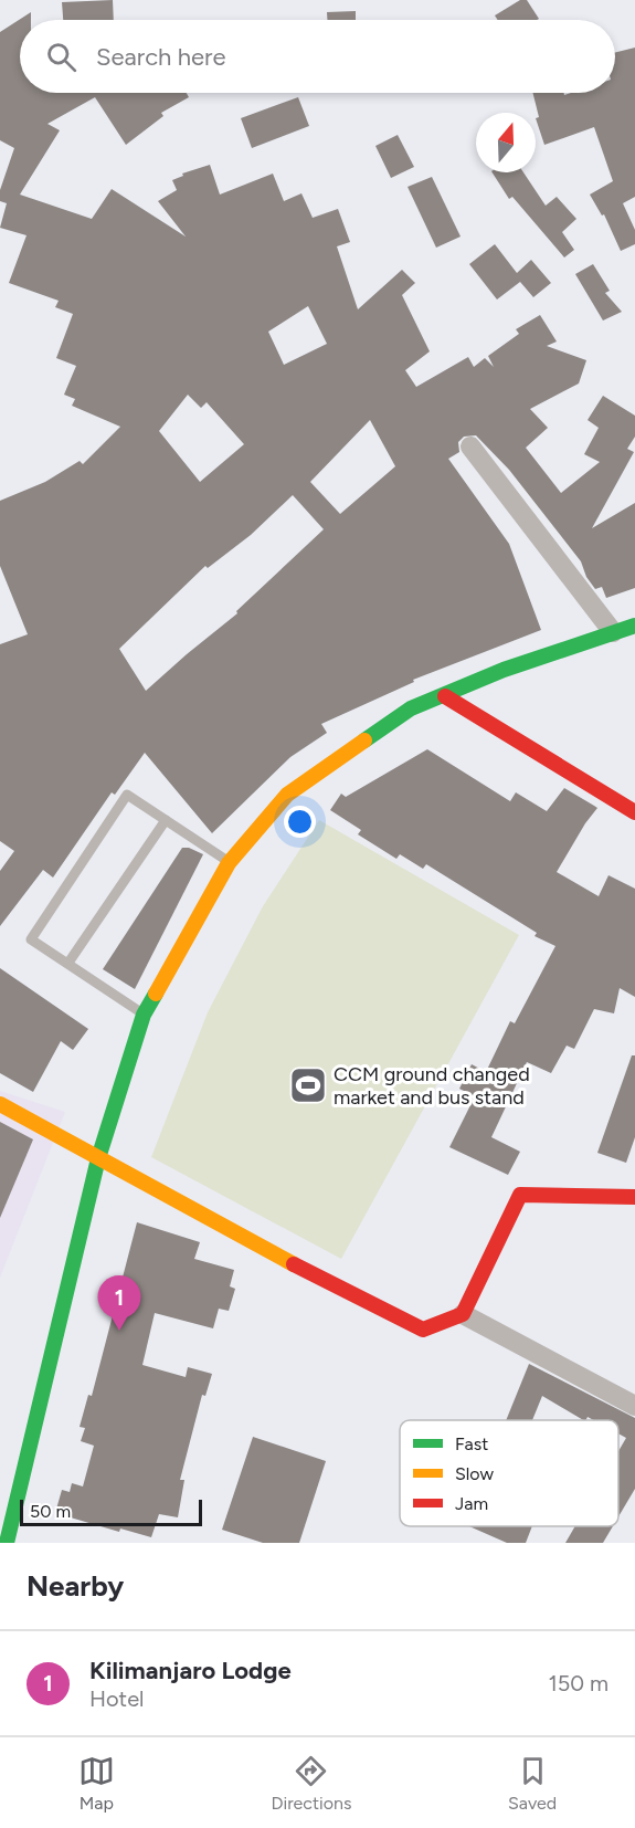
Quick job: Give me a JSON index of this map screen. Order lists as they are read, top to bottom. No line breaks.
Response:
{"places":{"sports":["CCM ground changed market and bus stand"]},"legend":["Fast","Slow","Jam"],"scale_bar":"50 m","north":"top","page":{"search":"Search here","pins":"1","scale":"50 m","heading":"Nearby","list":[{"mark":"1","name":"Kilimanjaro Lodge","note":"Hotel","value":"150 m"}],"nav":["Map","Directions","Saved"]}}
